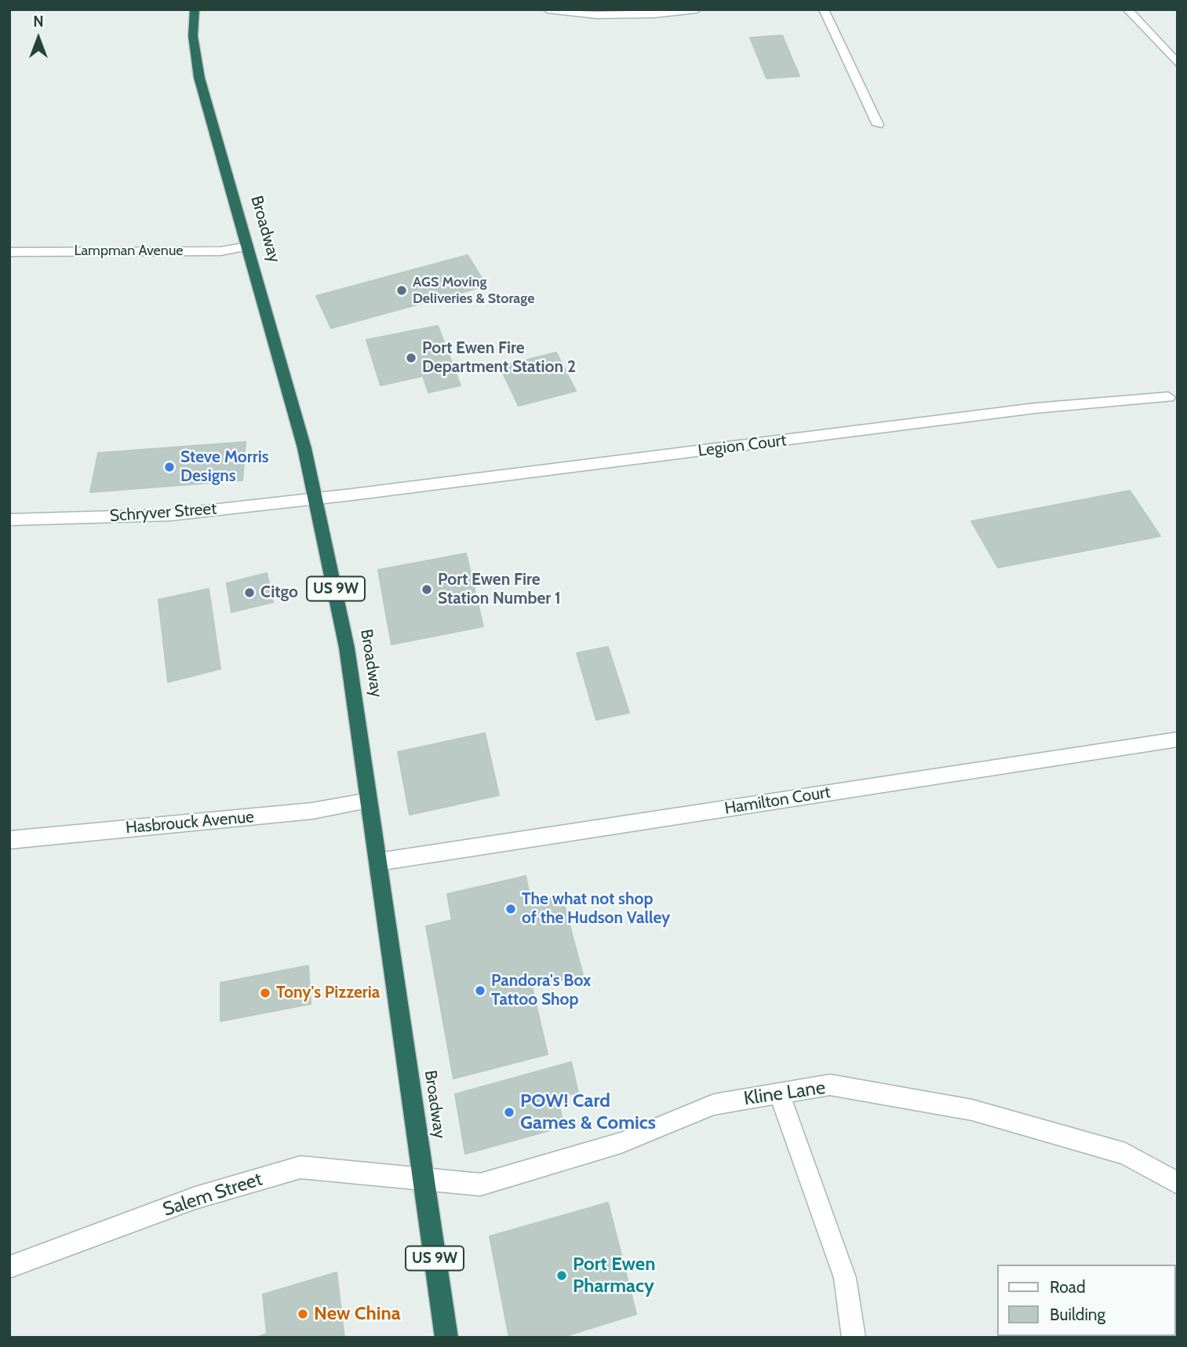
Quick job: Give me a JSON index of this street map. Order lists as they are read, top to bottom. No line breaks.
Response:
{"streets":{"highway":["Broadway","US 9W"],"street":["Lampman Avenue","Legion Court","Schryver Street","Hamilton Court","Hasbrouck Avenue","Kline Lane","Salem Street"]},"crossings":[["Broadway","Lampman Avenue"],["Broadway","Legion Court"],["Broadway","Schryver Street"],["Broadway","Hamilton Court"],["Broadway","Hasbrouck Avenue"],["Broadway","Kline Lane"],["Broadway","Salem Street"],["Legion Court","Schryver Street"],["Kline Lane","Salem Street"]],"places":["AGS Moving Deliveries & Storage","Port Ewen Fire Department Station 2","Steve Morris Designs","Port Ewen Fire Station Number 1","Citgo","The what not shop of the Hudson Valley","Pandora's Box Tattoo Shop","Tony's Pizzeria","POW! Card Games & Comics","Port Ewen Pharmacy","New China"],"legend":["Road","Building"],"north":"top"}
